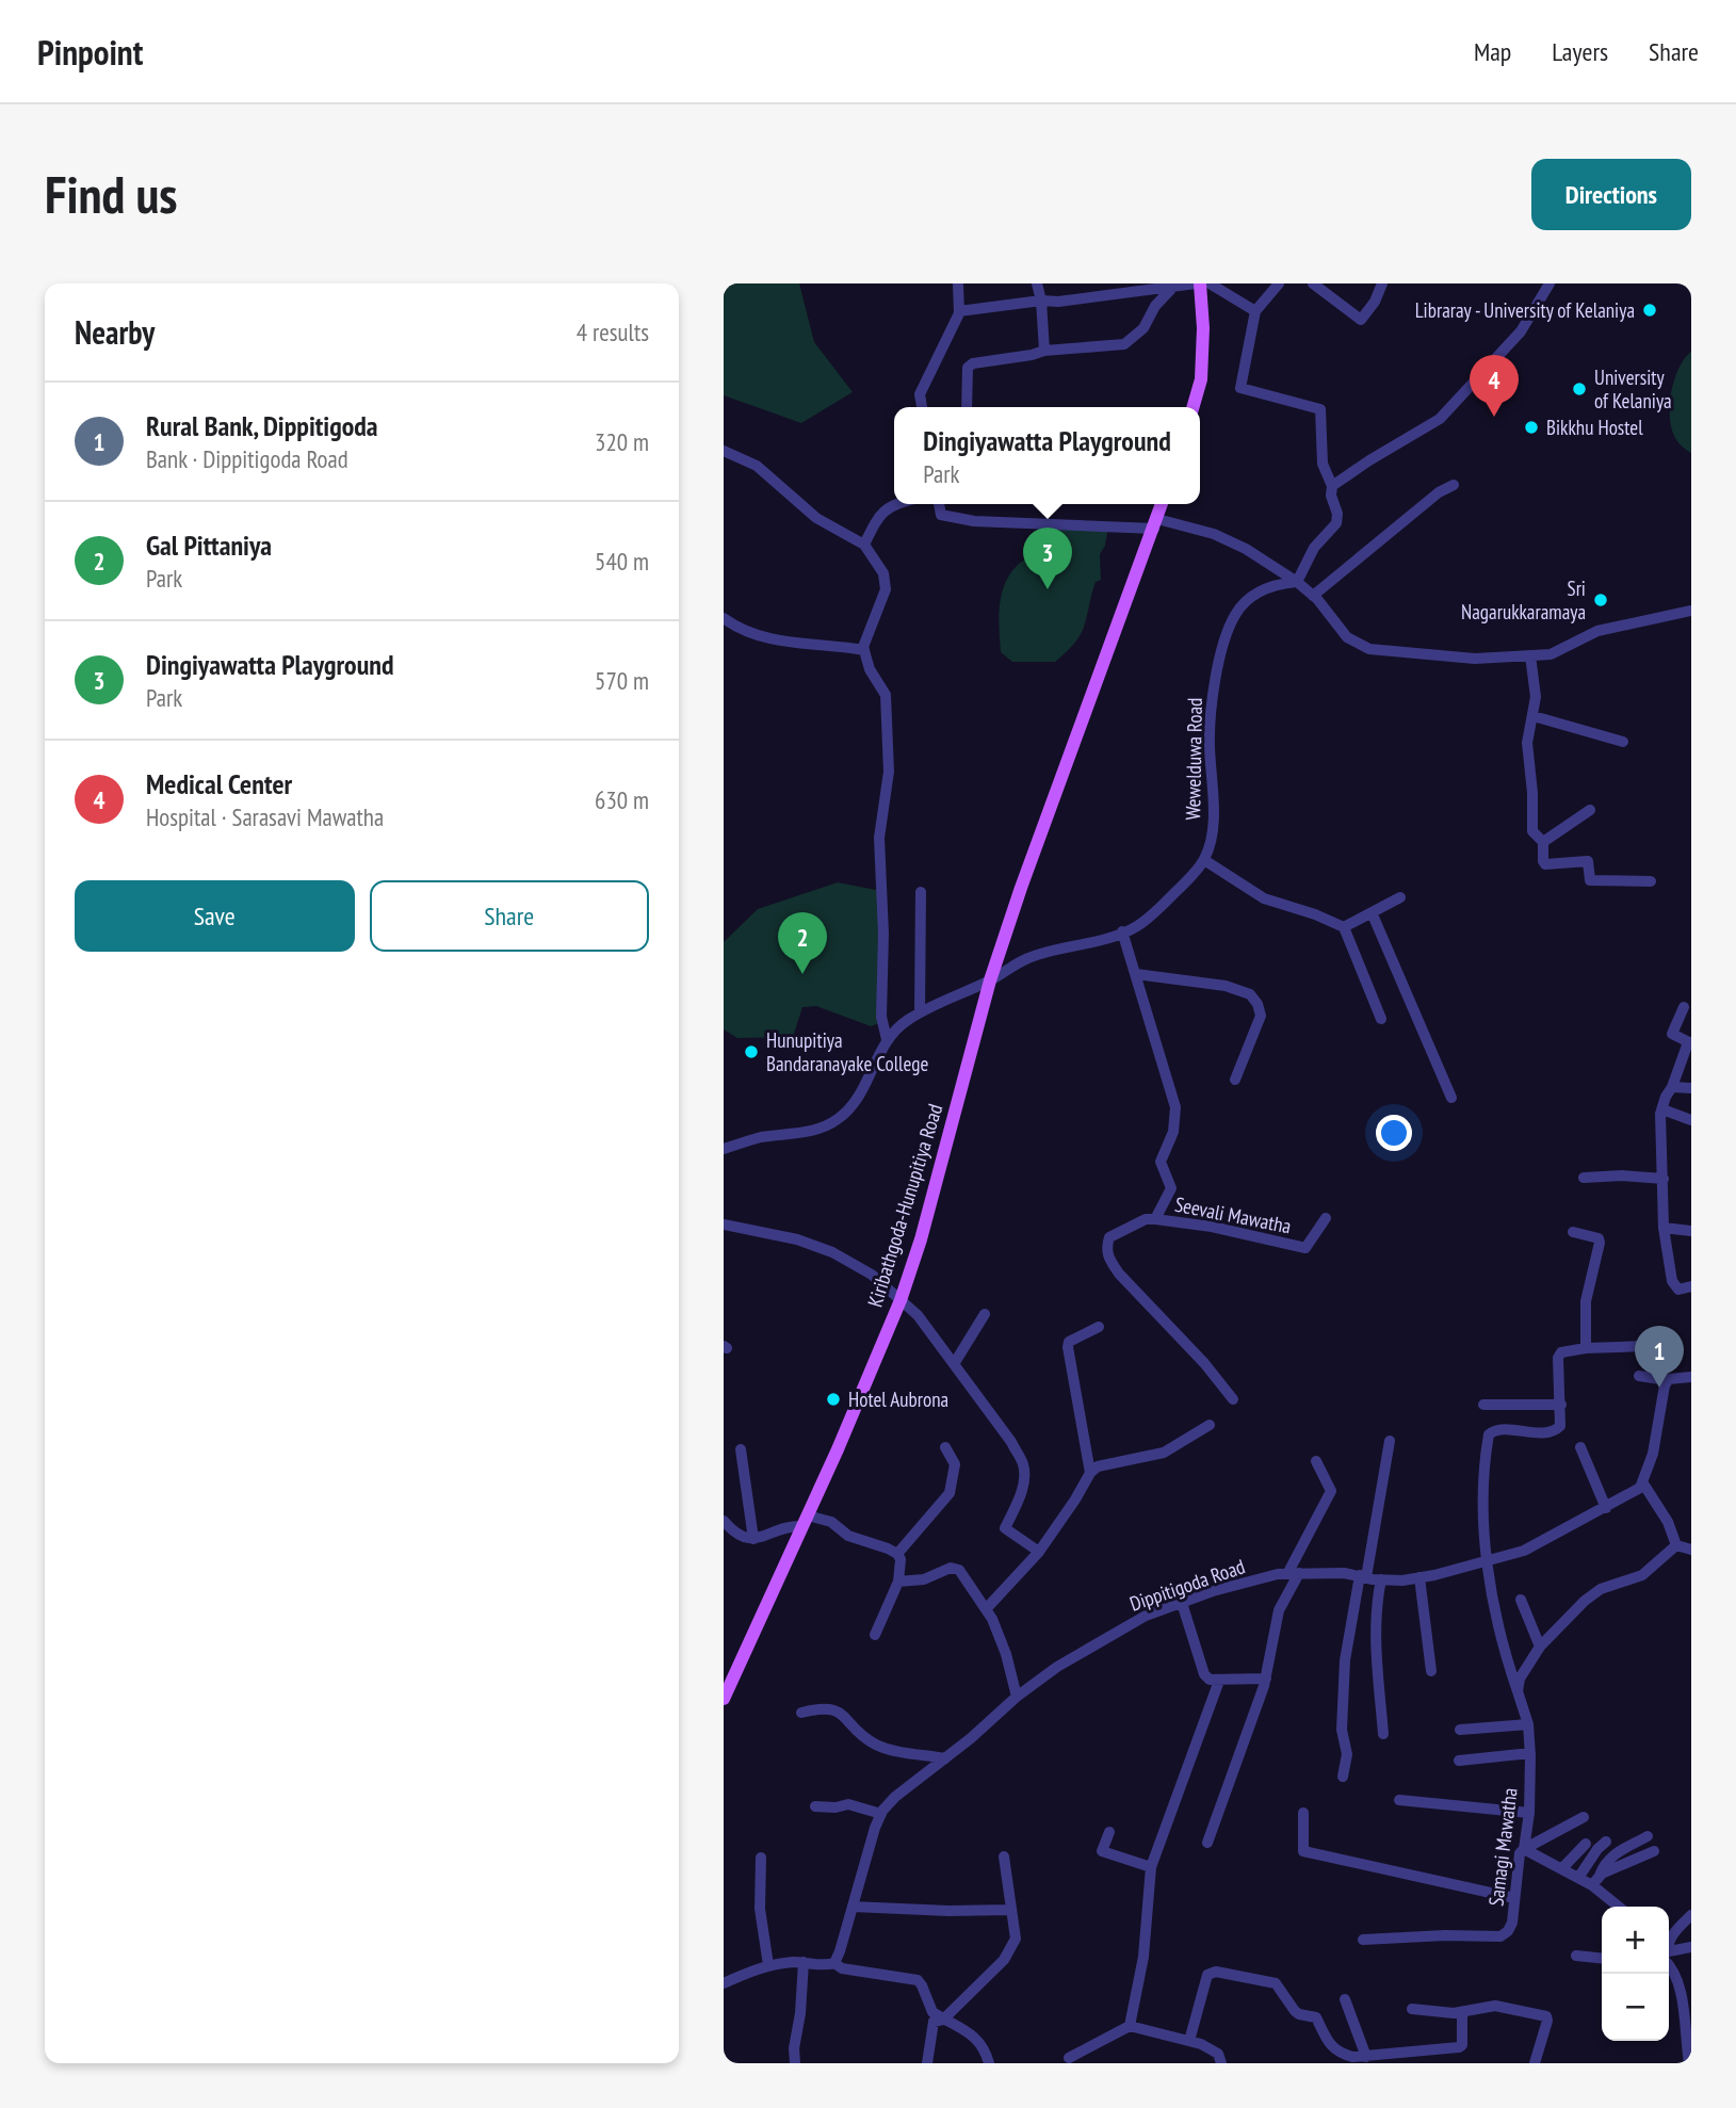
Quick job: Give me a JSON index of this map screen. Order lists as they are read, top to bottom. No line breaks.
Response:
{"streets":{"main road":["Kiribathgoda-Hunupitiya Road"],"street":["Wewelduwa Road","Seevali Mawatha","Dippitigoda Road","Samagi Mawatha"]},"crossings":[["Dippitigoda Road","Samagi Mawatha"]],"places":["Libraray - University of Kelaniya","University of Kelaniya","Bikkhu Hostel","Sri Nagarukkaramaya","Hunupitiya Bandaranayake College","Hotel Aubrona"],"page":{"header":"Pinpoint","nav":["Map","Layers","Share"],"buttons":["Directions",["Save","Share"]],"title":"Find us","heading":["Nearby","4 results"],"pins":["4","3","2","1"],"list":[{"mark":"1","name":"Rural Bank, Dippitigoda","note":"Bank · Dippitigoda Road","value":"320 m"},{"mark":"2","name":"Gal Pittaniya","note":"Park","value":"540 m"},{"mark":"3","name":"Dingiyawatta Playground","note":"Park","value":"570 m"},{"mark":"4","name":"Medical Center","note":"Hospital · Sarasavi Mawatha","value":"630 m"}],"popup":["Dingiyawatta Playground","Park"],"map_buttons":["+","−"]}}
